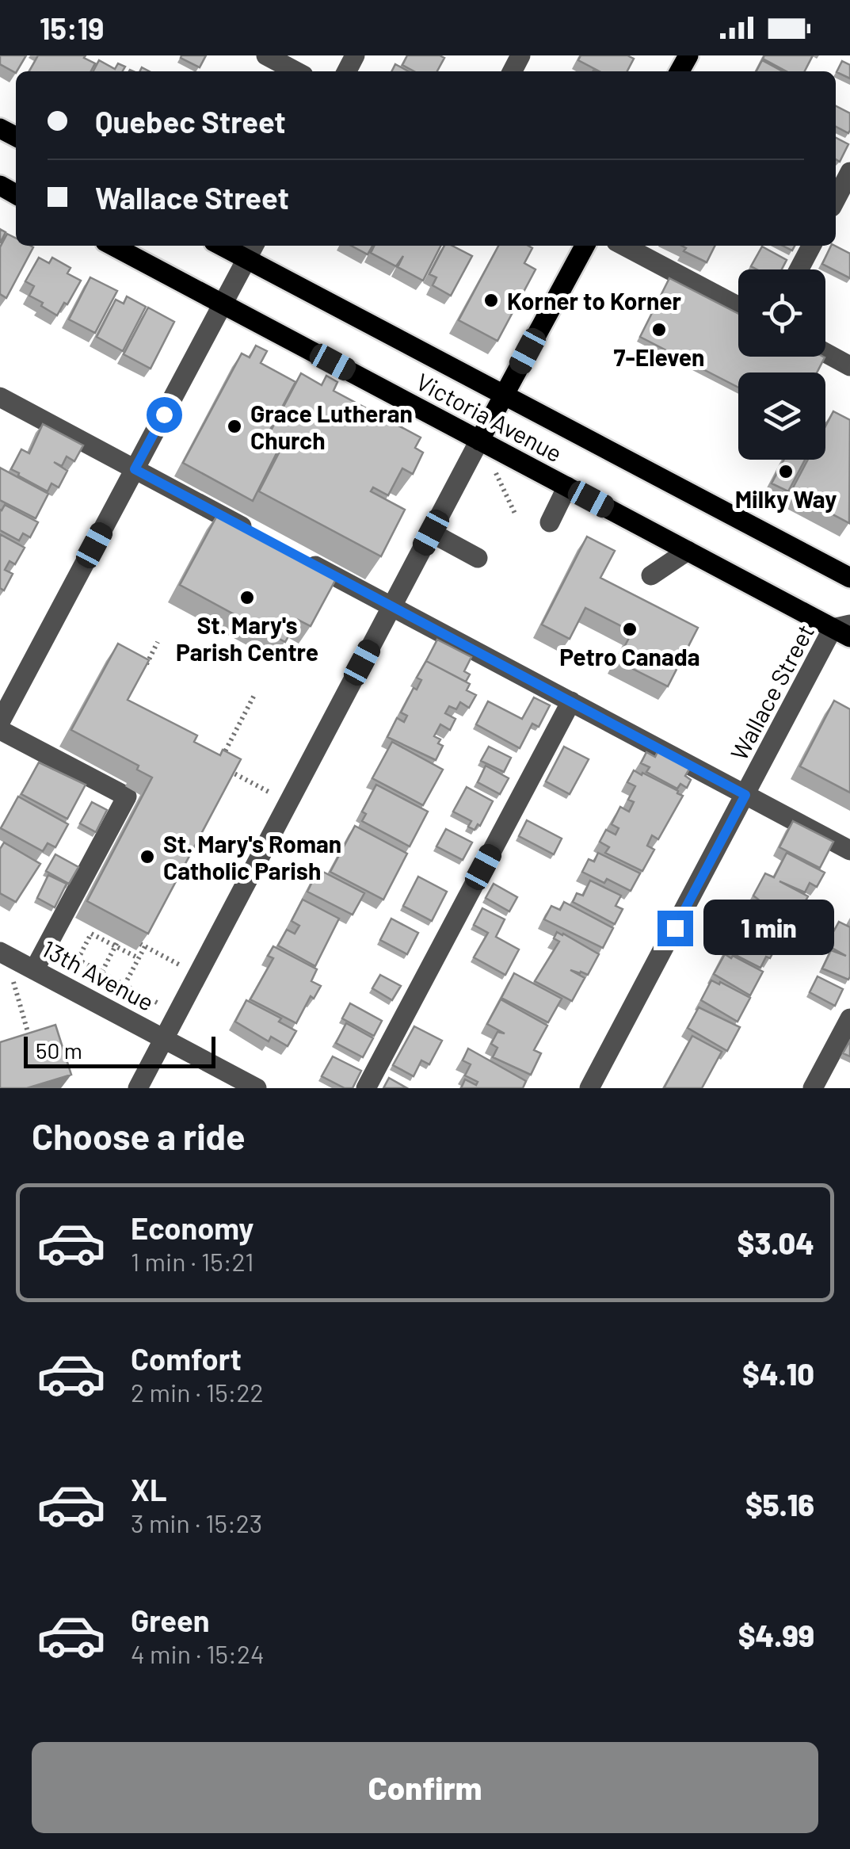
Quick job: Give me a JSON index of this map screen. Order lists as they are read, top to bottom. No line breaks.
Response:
{"streets":{"main road":["Victoria Avenue"],"street":["Wallace Street","13th Avenue"]},"crossings":[["Victoria Avenue","Wallace Street"]],"places":["Korner to Korner","7-Eleven","Grace Lutheran Church","Milky Way","St. Mary's Parish Centre","Petro Canada","St. Mary's Roman Catholic Parish"],"scale_bar":"50 m","page":{"status":"15:19","banner":["Quebec Street","Wallace Street"],"bubble":"1 min","scale":"50 m","heading":"Choose a ride","list":[{"name":"Economy","note":"1 min · 15:21","value":"$3.04"},{"name":"Comfort","note":"2 min · 15:22","value":"$4.10"},{"name":"XL","note":"3 min · 15:23","value":"$5.16"},{"name":"Green","note":"4 min · 15:24","value":"$4.99"}],"buttons":"Confirm"}}
